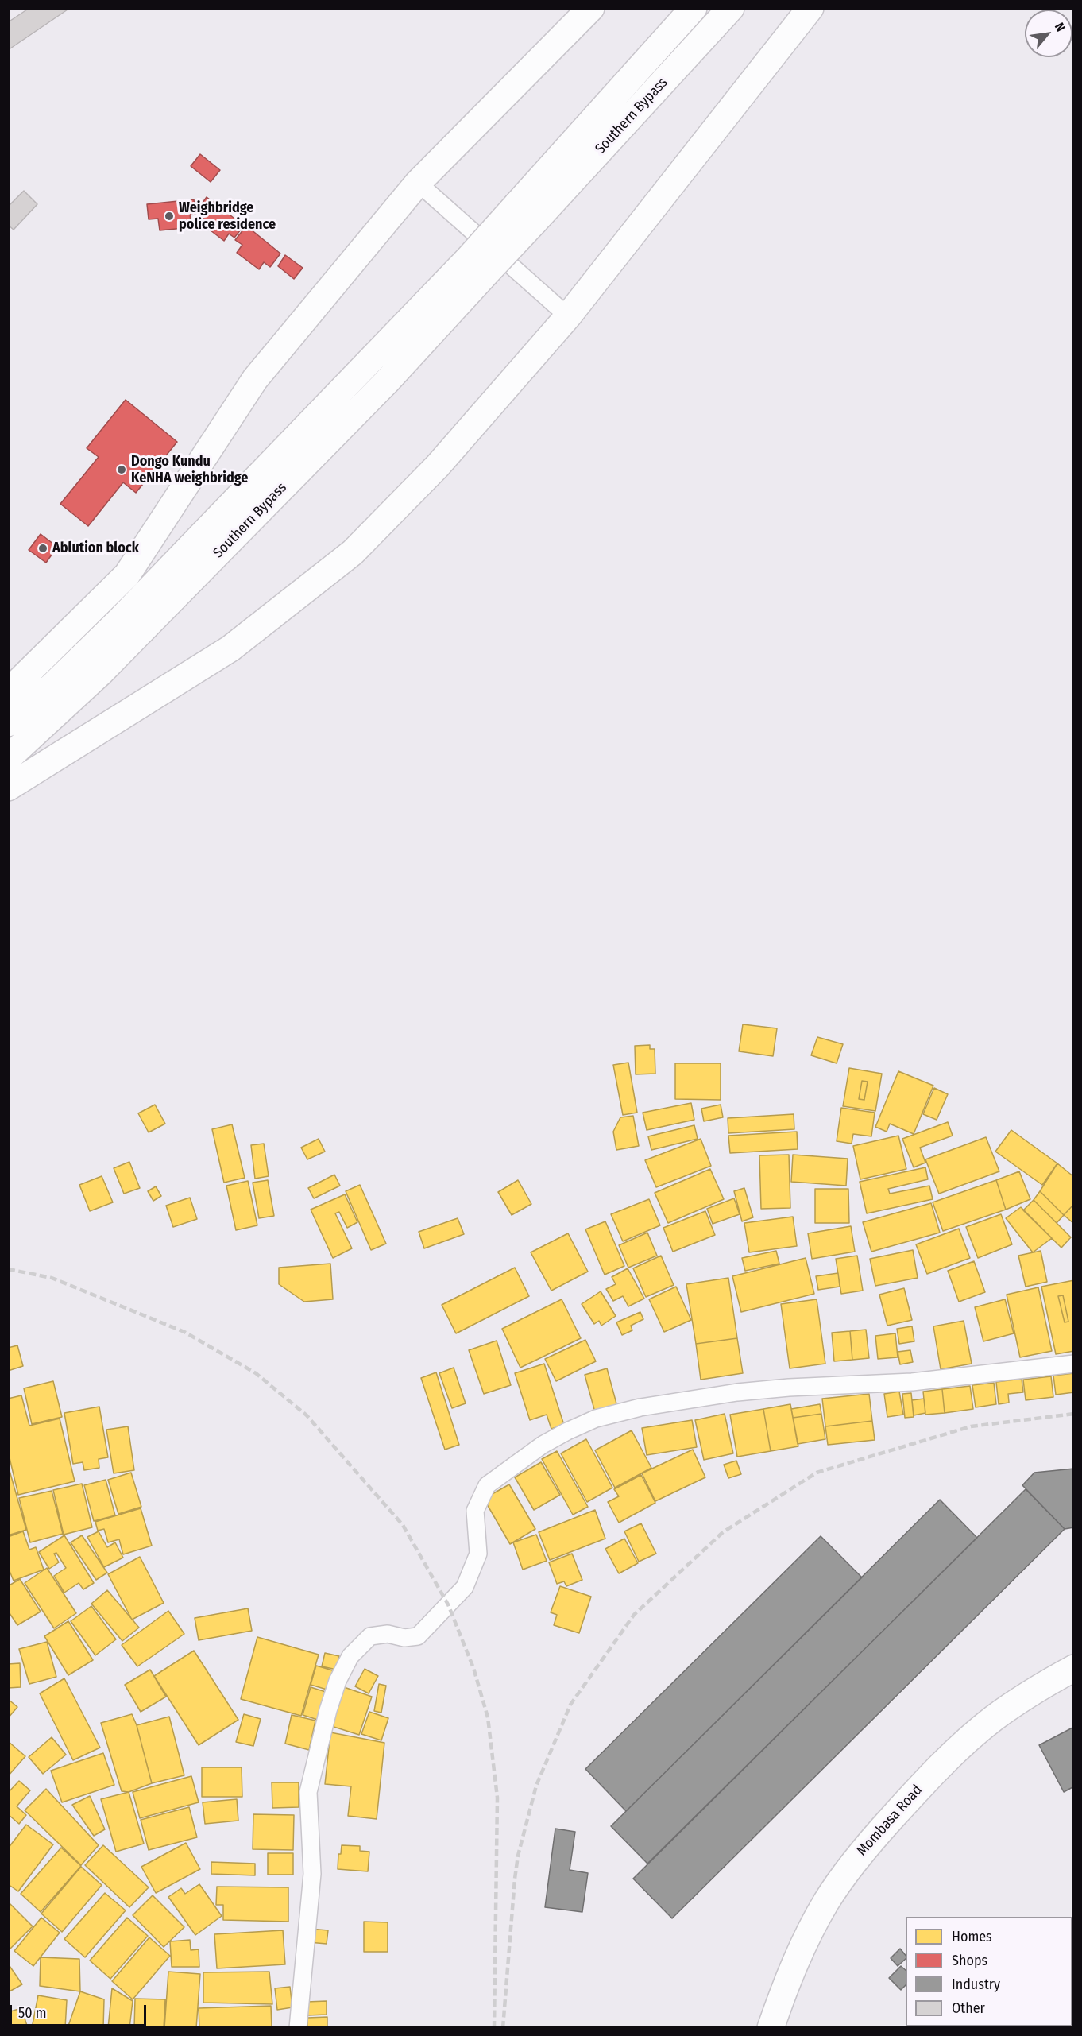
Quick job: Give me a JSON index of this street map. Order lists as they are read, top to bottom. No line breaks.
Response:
{"streets":{"highway":["Southern Bypass","Mombasa Road"]},"places":["Weighbridge police residence","Dongo Kundu KeNHA weighbridge","Ablution block"],"legend":["Homes","Shops","Industry","Other"],"scale_bar":"50 m","north":"top right"}
